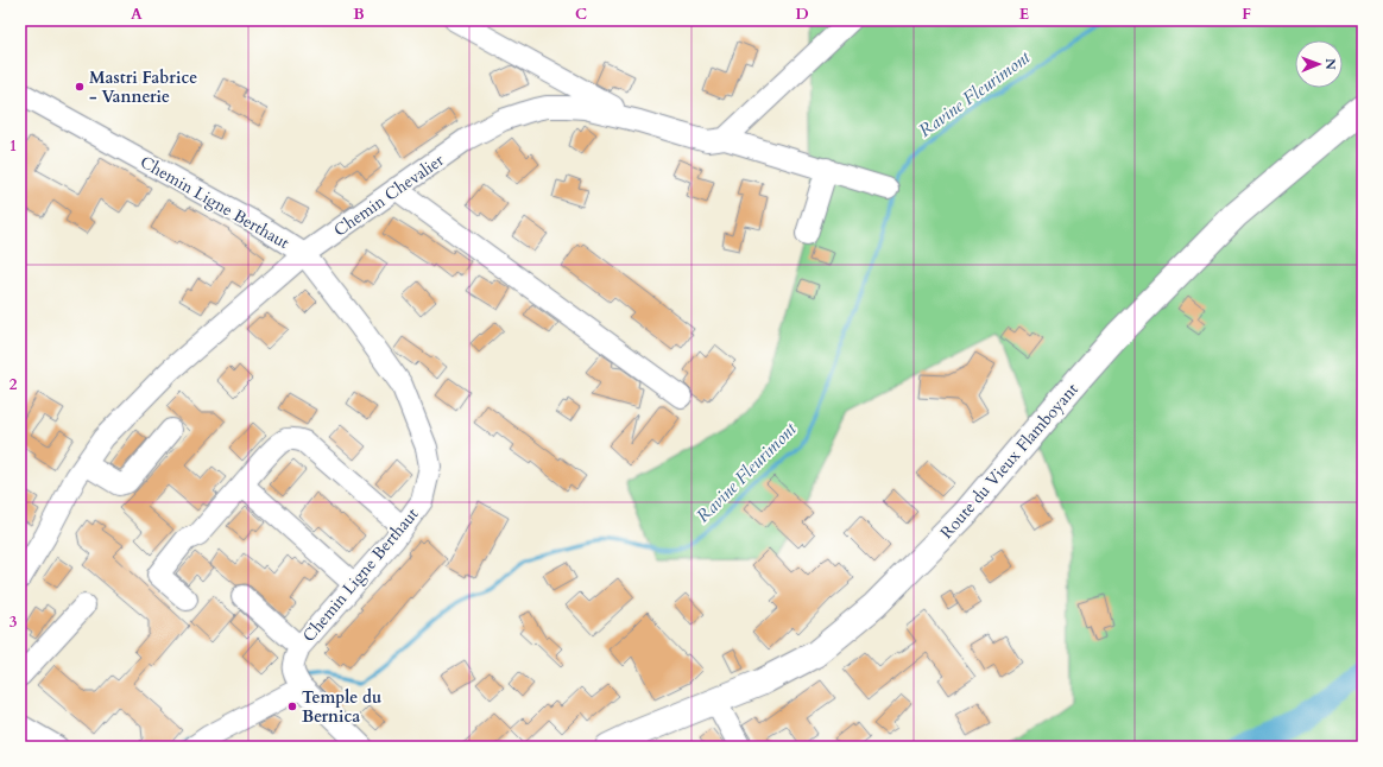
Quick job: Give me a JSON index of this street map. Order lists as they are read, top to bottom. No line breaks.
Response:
{"streets":{"main road":["Route du Vieux Flamboyant"],"street":["Chemin Chevalier","Chemin Ligne Berthaut"]},"crossings":[["Chemin Chevalier","Chemin Ligne Berthaut"]],"water":["Ravine Fleurimont"],"places":["Mastri Fabrice - Vannerie","Temple du Bernica"],"north":"right","grid":{"columns":["A","B","C","D","E","F"],"rows":["1","2","3"]}}
